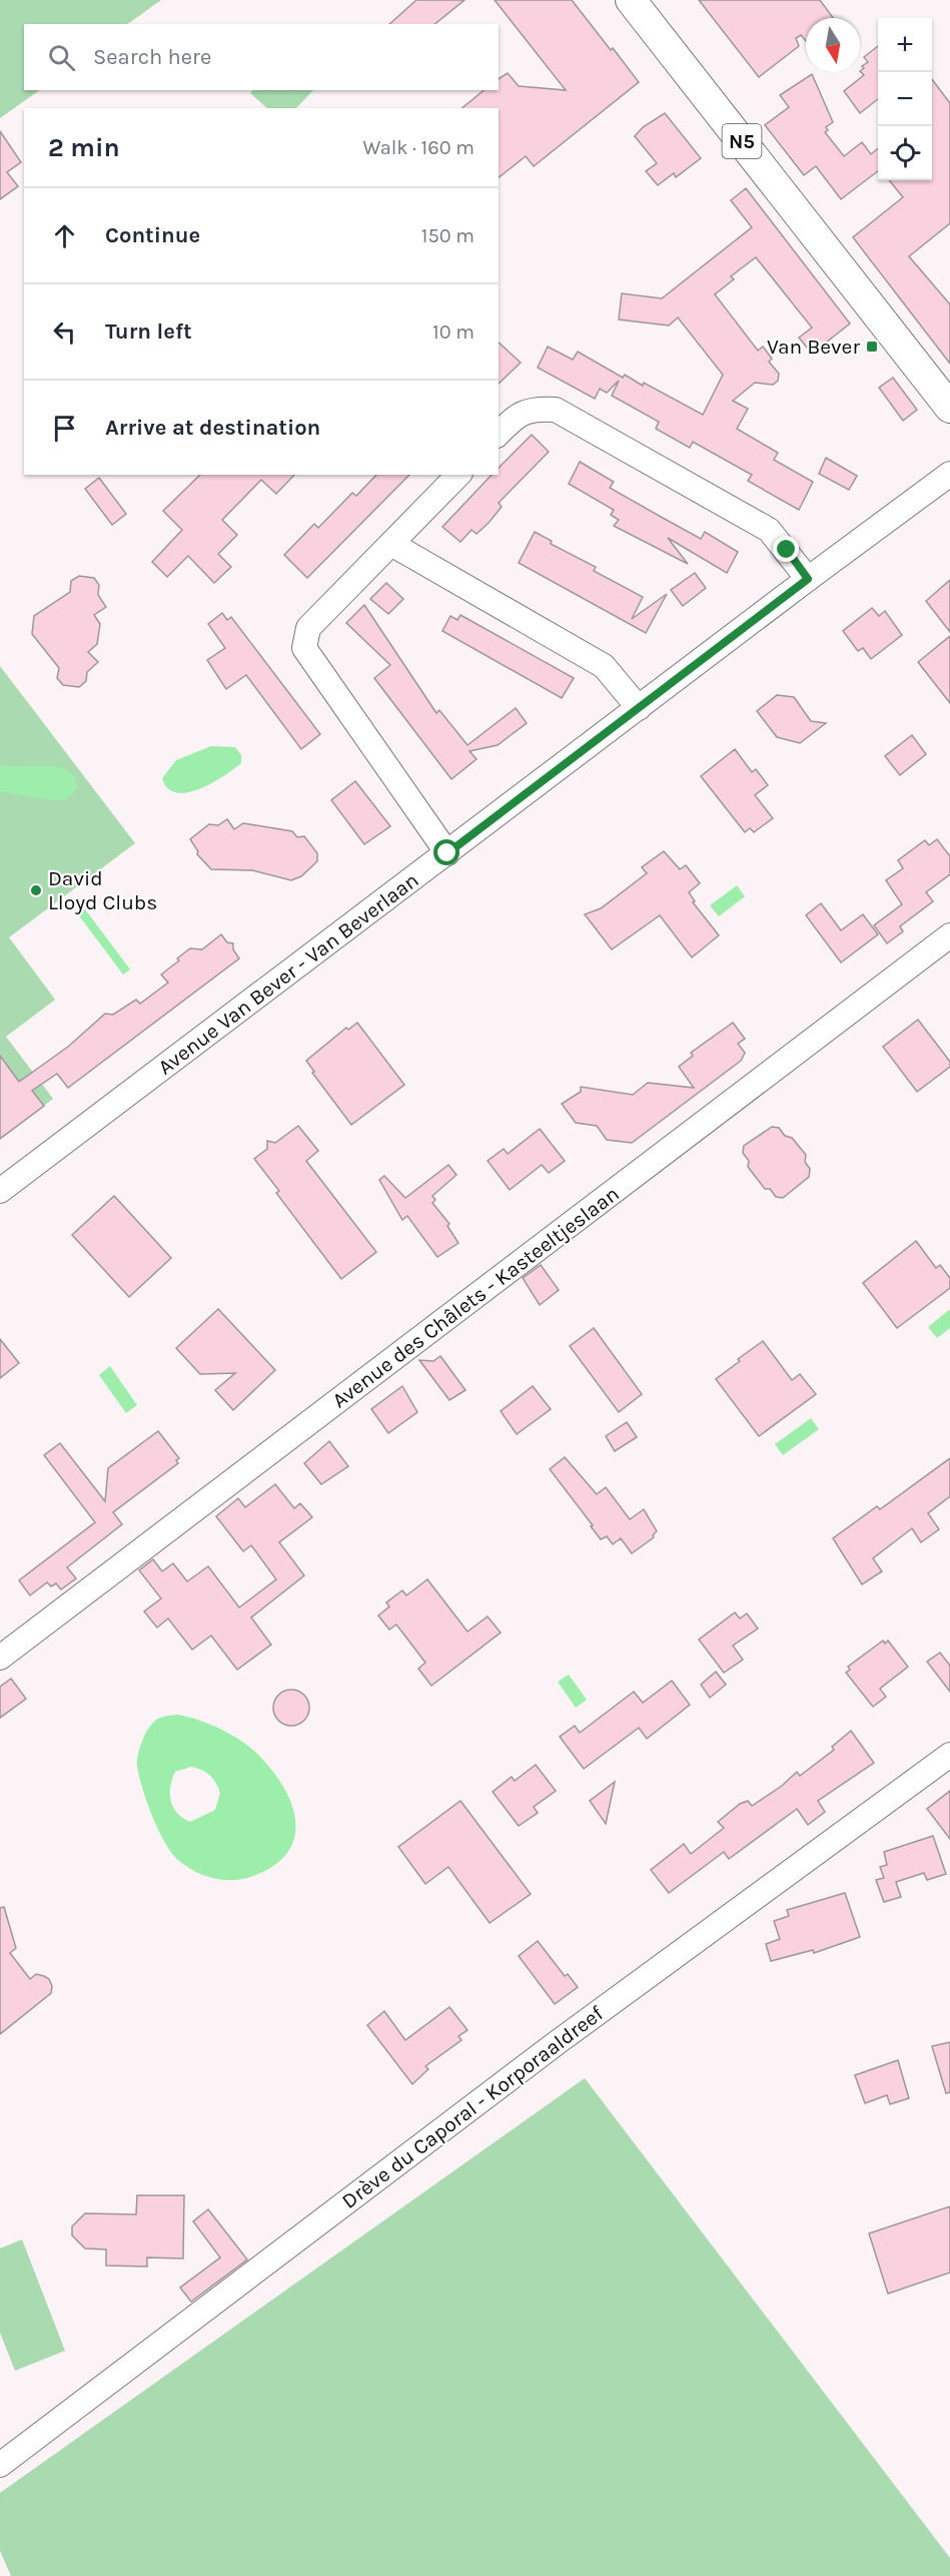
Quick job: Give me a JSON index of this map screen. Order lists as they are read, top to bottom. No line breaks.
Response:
{"streets":{"main road":["N5"],"street":["Avenue Van Bever - Van Beverlaan","Avenue des Châlets - Kasteeltjeslaan","Drève du Caporal - Korporaaldreef"]},"places":{"transit":["Van Bever"],"other":["David Lloyd Clubs"]},"north":"bottom","page":{"map_buttons":["+","−"],"search":"Search here","heading":["2 min","Walk · 160 m"],"list":[["Continue","150 m"],["Turn left","10 m"],"Arrive at destination"]}}
